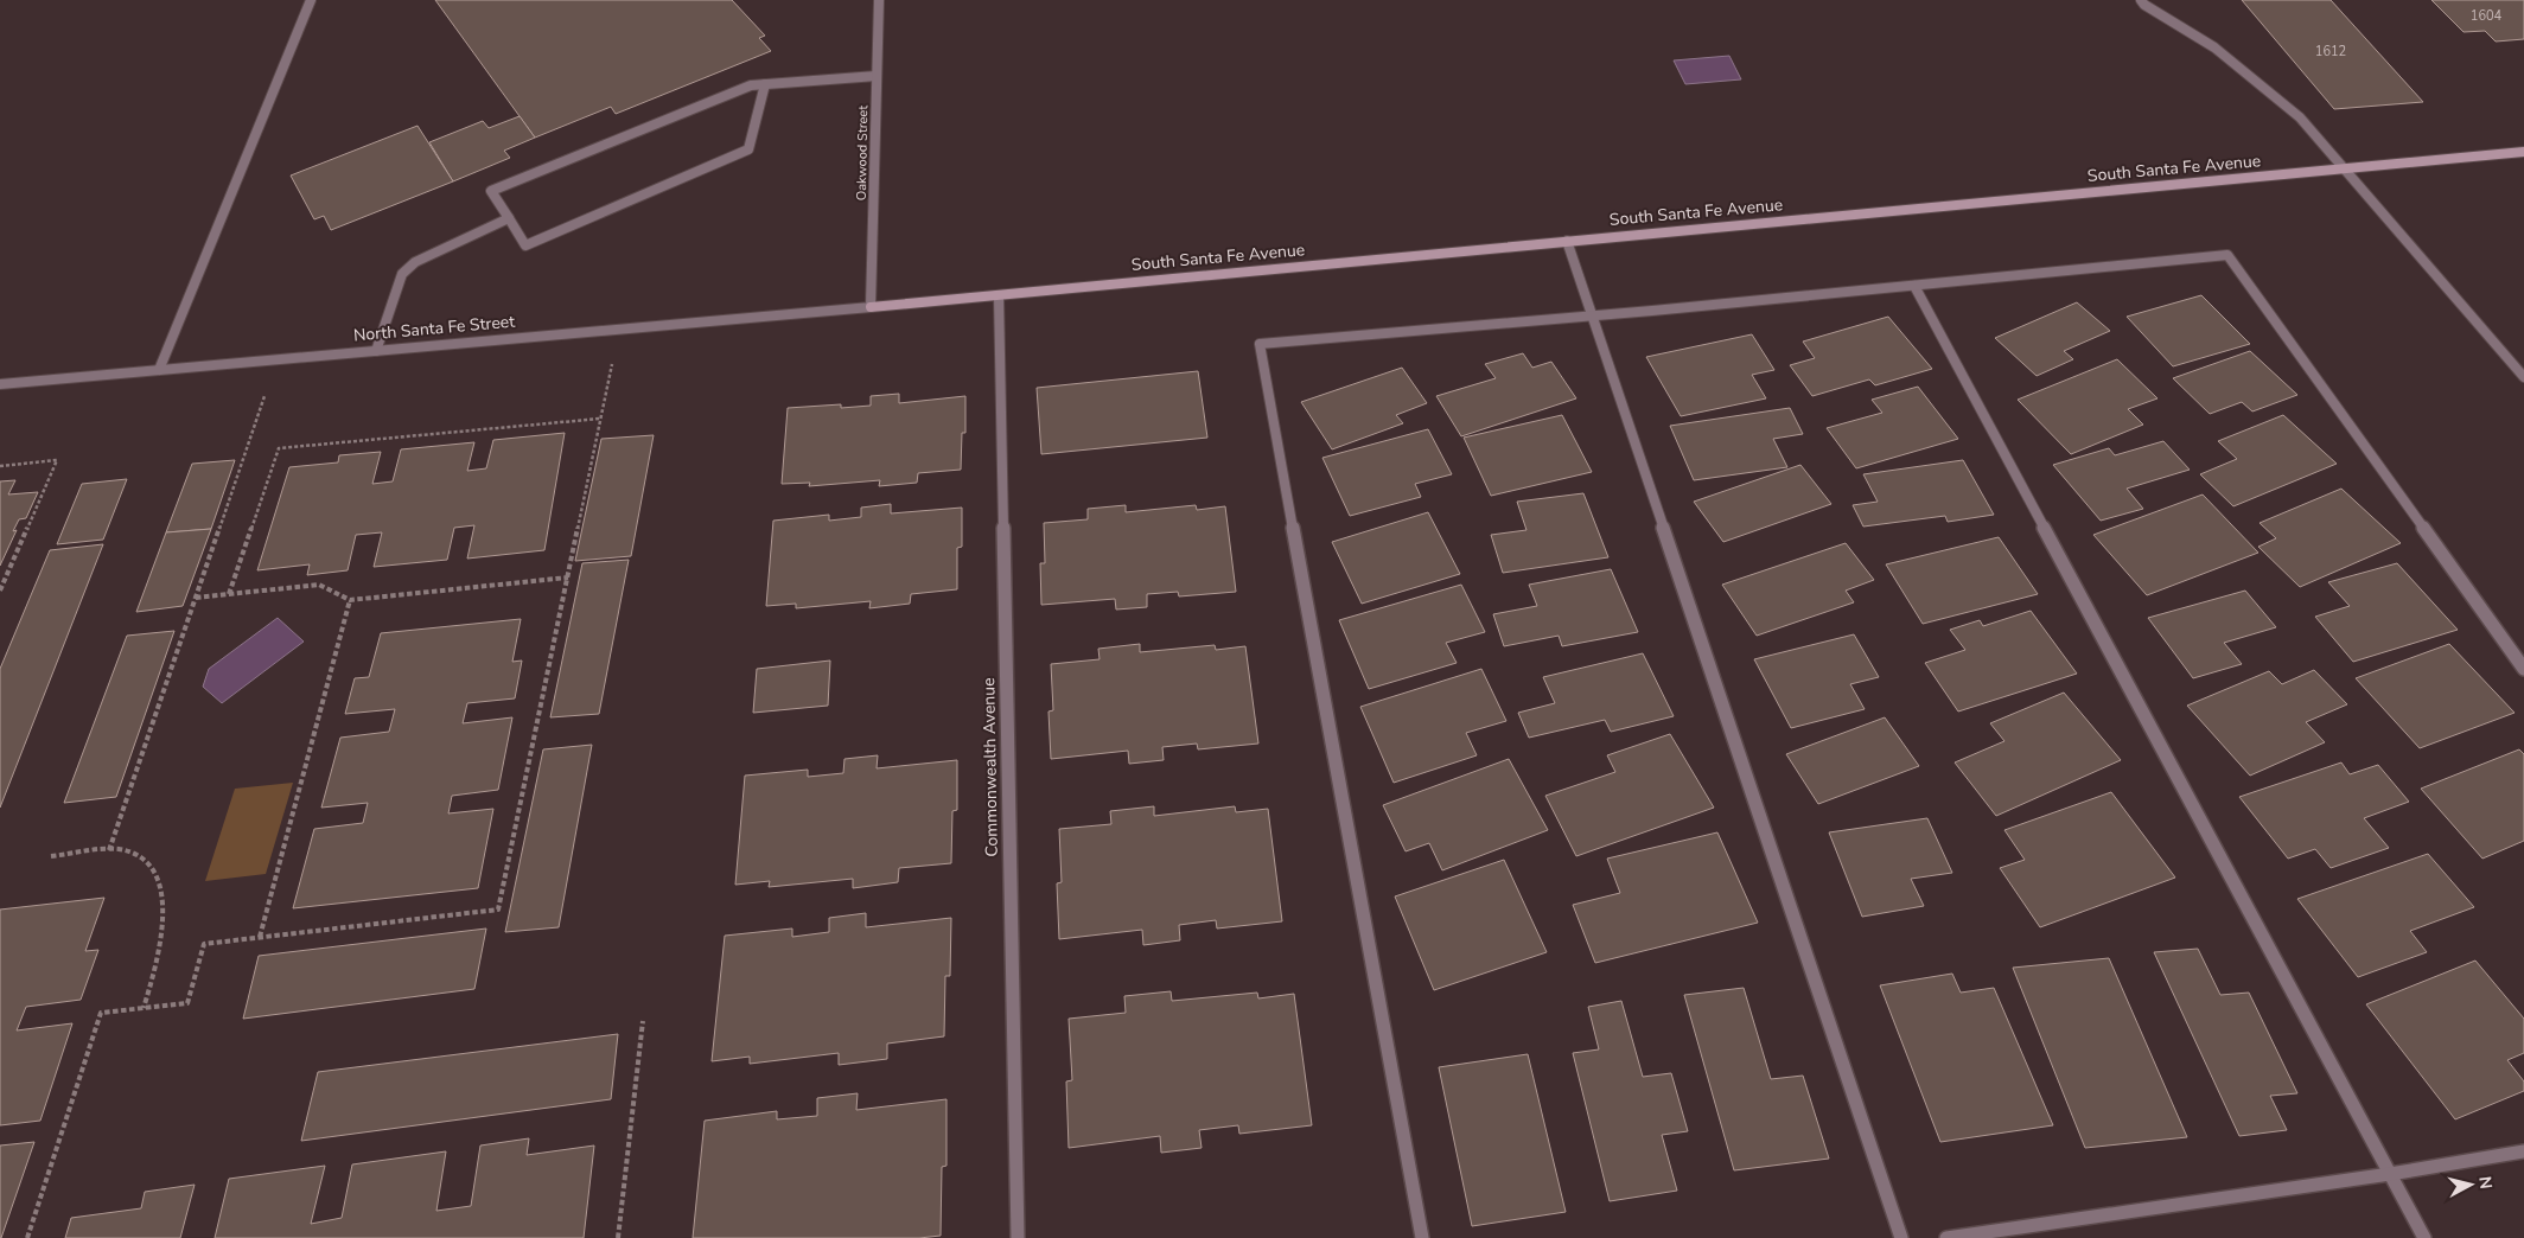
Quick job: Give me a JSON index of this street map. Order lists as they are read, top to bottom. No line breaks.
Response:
{"streets":{"street":["Oakwood Street","South Santa Fe Avenue","North Santa Fe Street","Commonwealth Avenue"]},"crossings":[["Oakwood Street","South Santa Fe Avenue"],["Oakwood Street","North Santa Fe Street"],["South Santa Fe Avenue","North Santa Fe Street"],["South Santa Fe Avenue","Commonwealth Avenue"]],"house_numbers":["1604","1612"],"north":"right"}
